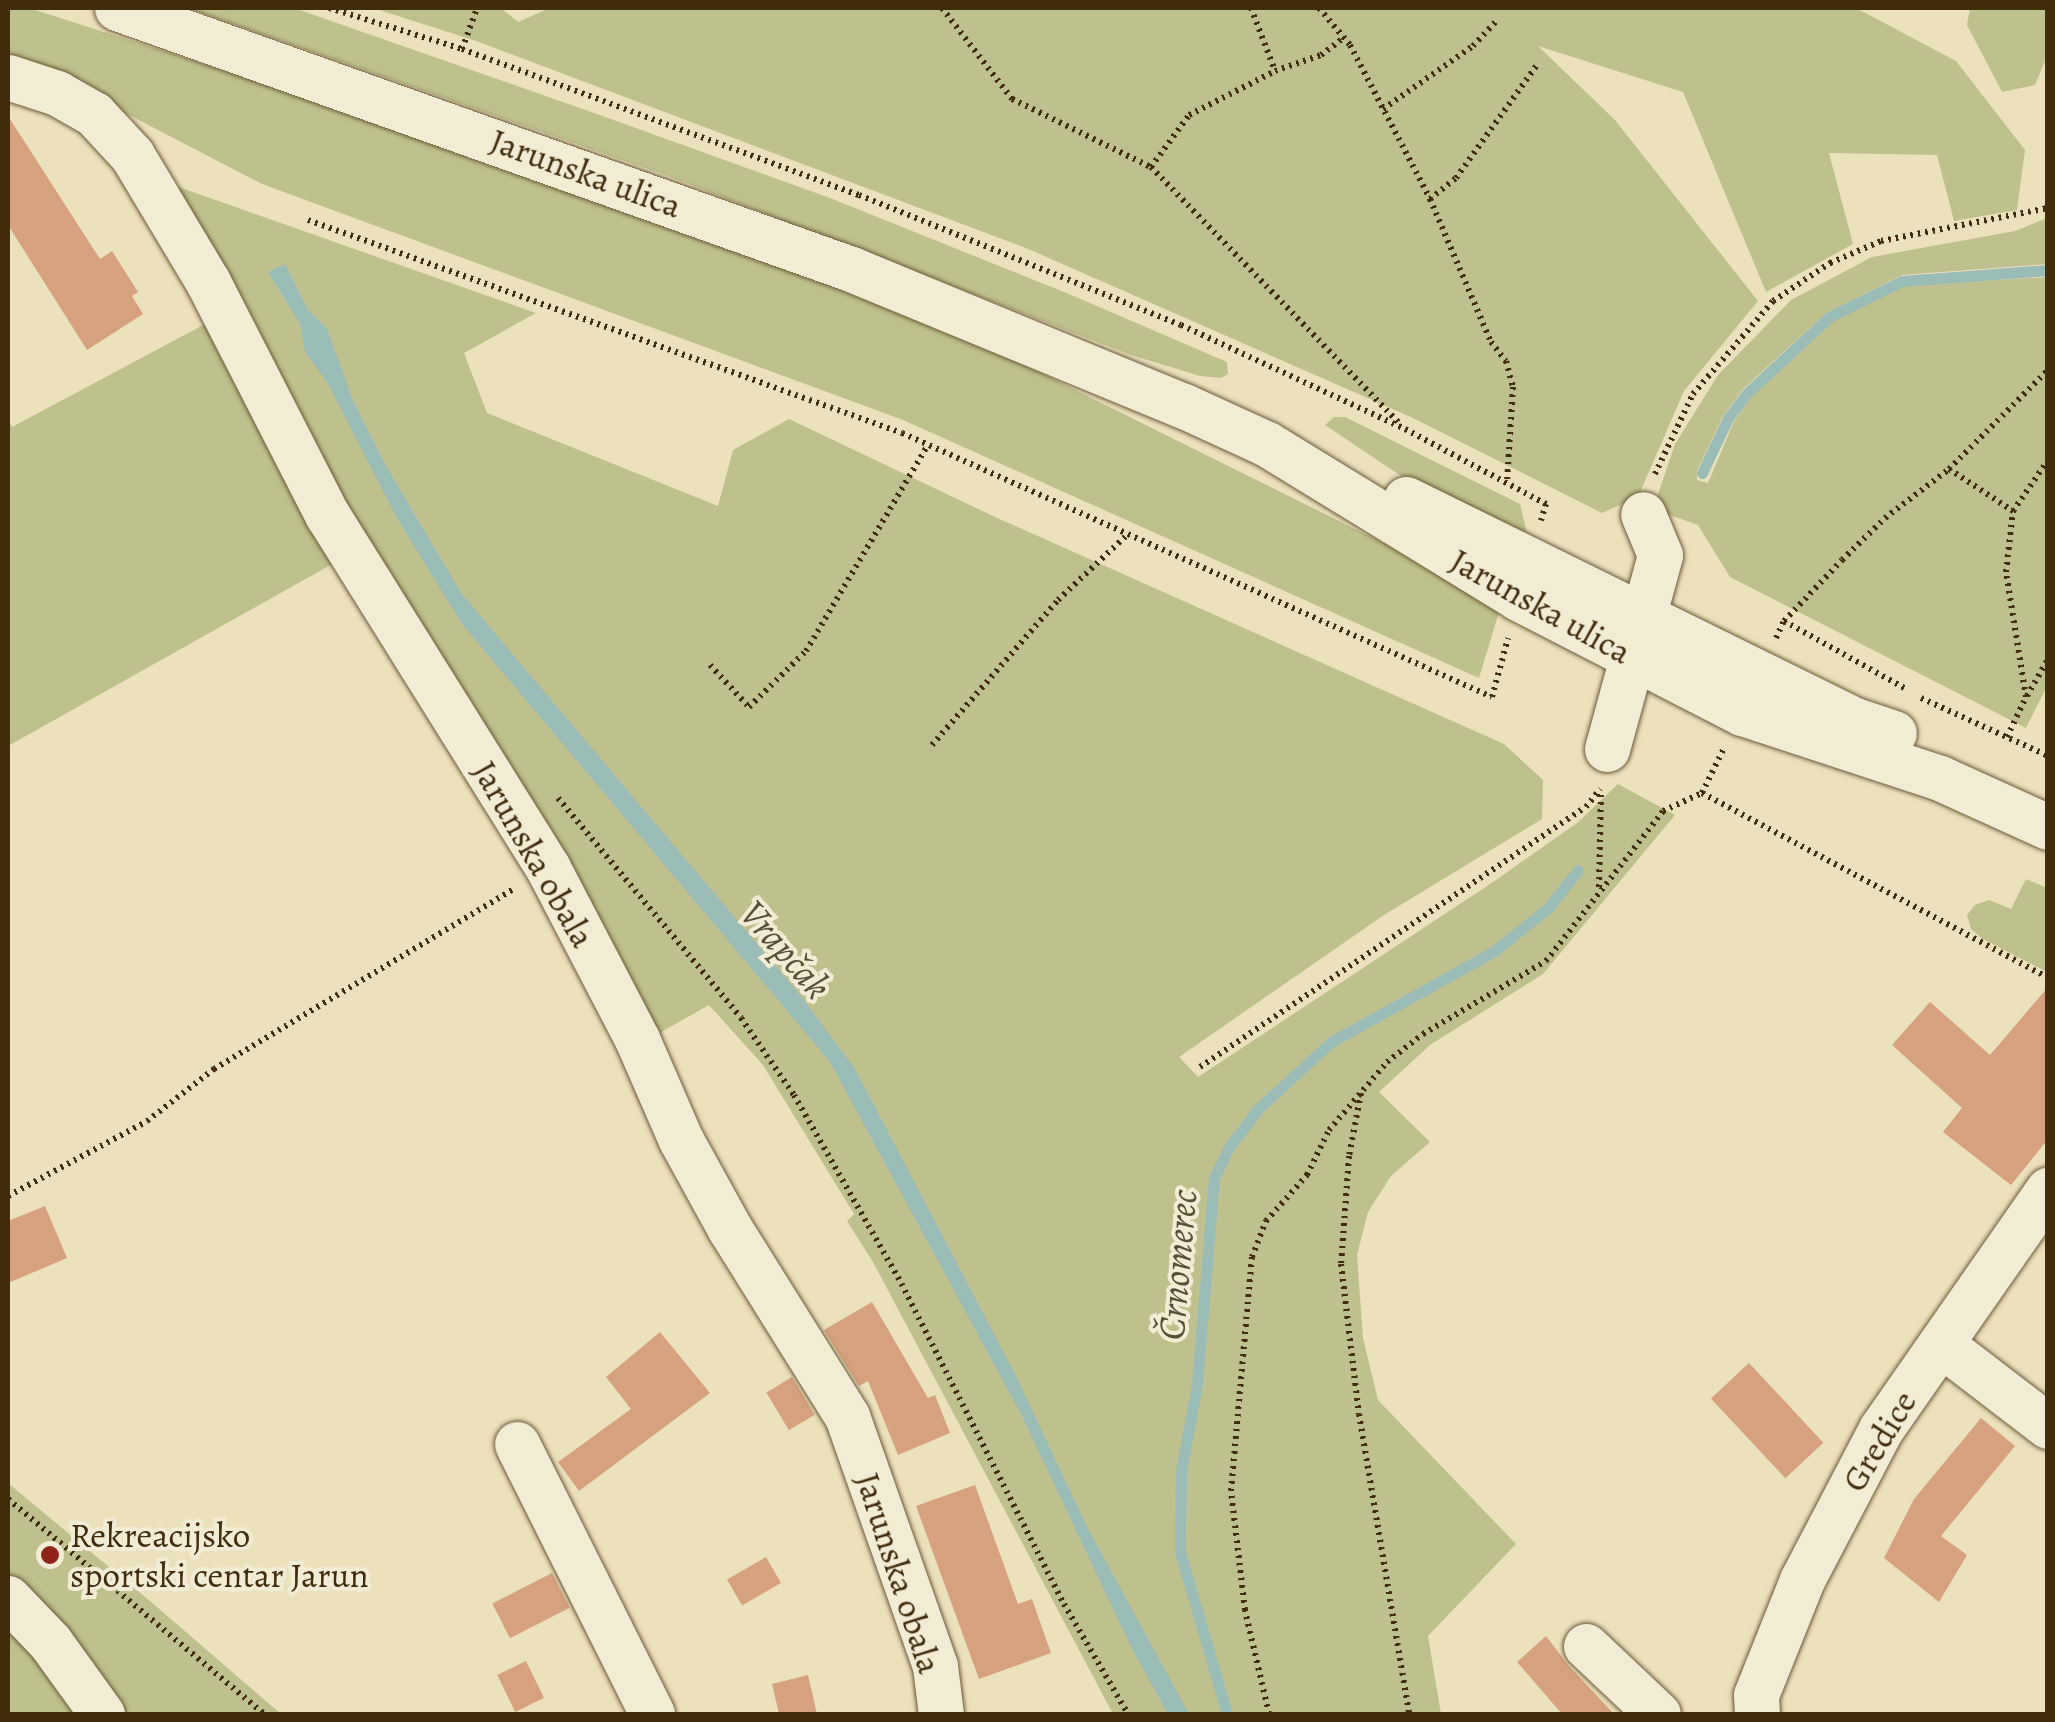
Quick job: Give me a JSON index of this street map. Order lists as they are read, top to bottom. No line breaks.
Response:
{"streets":{"street":["Jarunska ulica","Jarunska obala","Gredice"]},"water":["Vrapčak","Črnomerec"],"places":["Rekreacijsko sportski centar Jarun"]}
